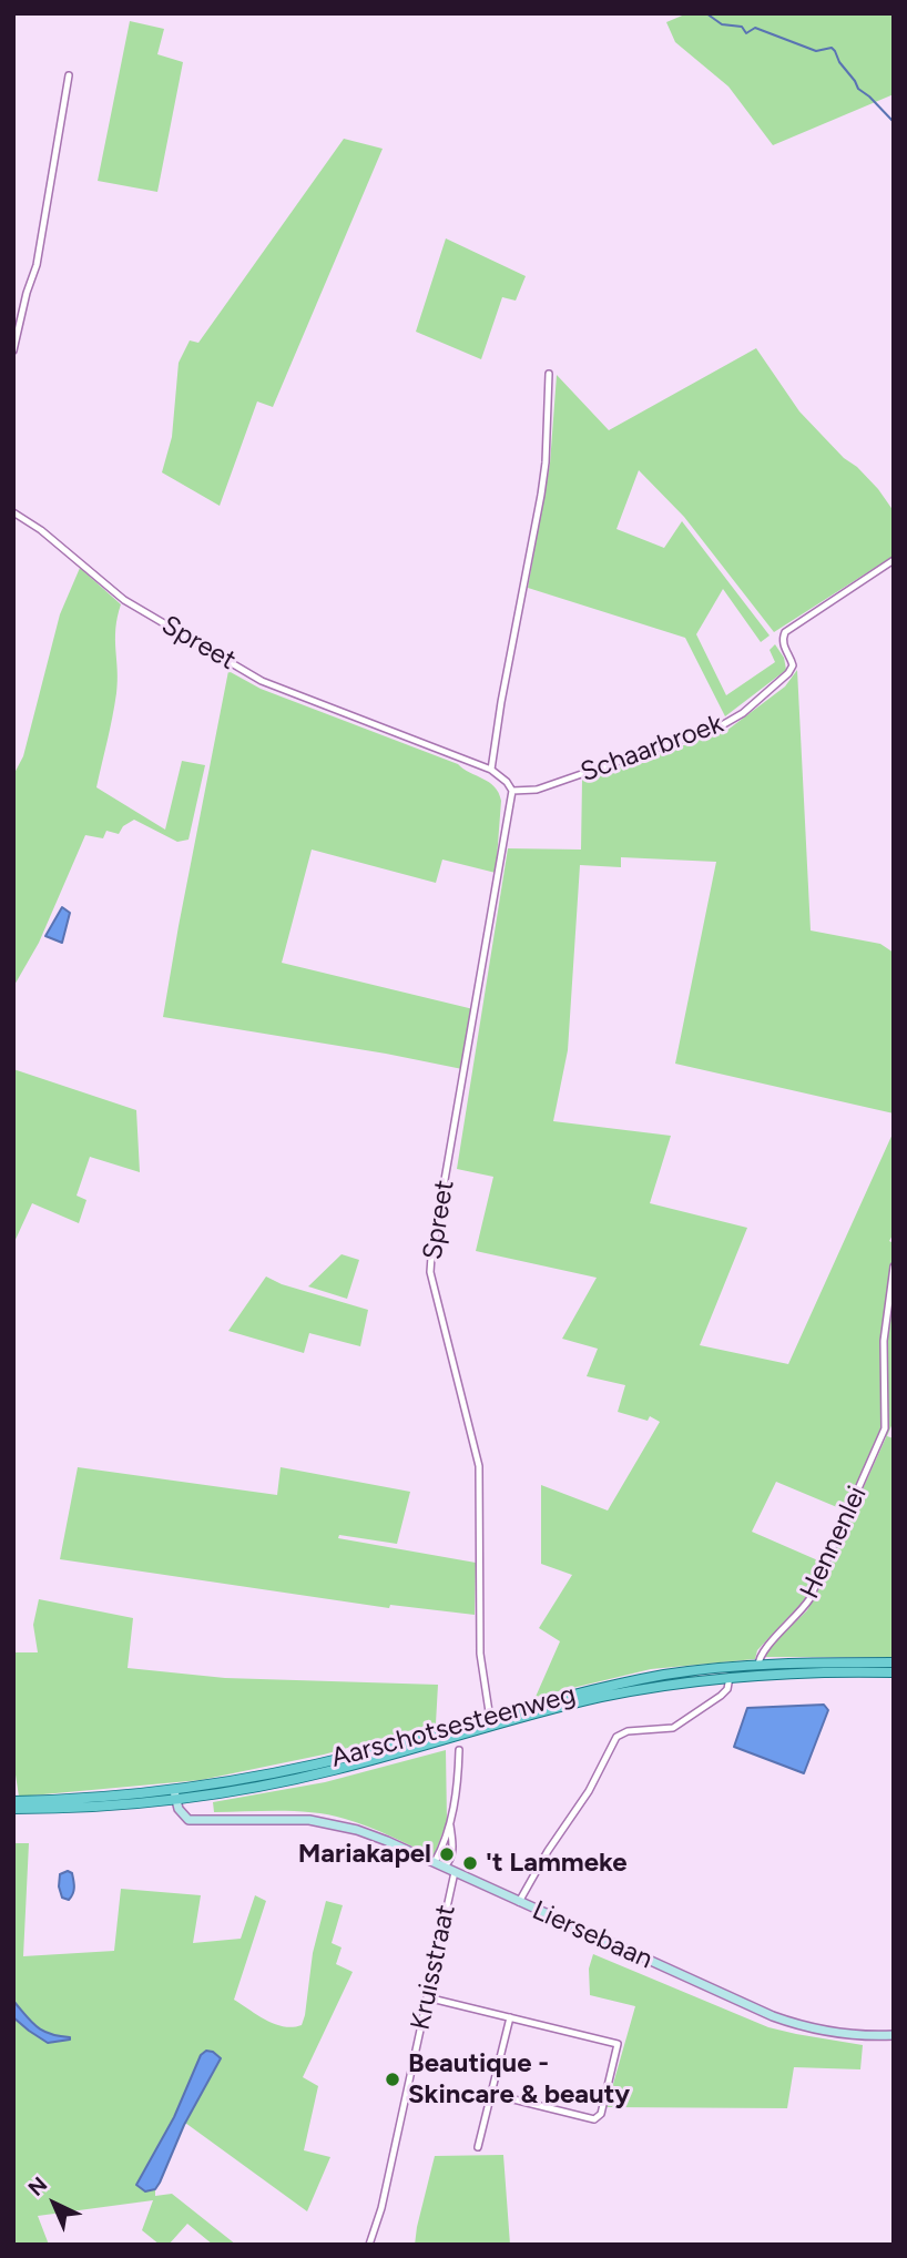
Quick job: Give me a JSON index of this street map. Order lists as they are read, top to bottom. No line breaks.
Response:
{"streets":{"main road":["Aarschotsesteenweg"],"street":["Spreet","Schaarbroek","Hennenlei","Liersebaan","Kruisstraat"]},"crossings":[["Spreet","Schaarbroek"],["Spreet","Aarschotsesteenweg"],["Hennenlei","Aarschotsesteenweg"],["Aarschotsesteenweg","Liersebaan"],["Liersebaan","Kruisstraat"]],"places":["Mariakapel","'t Lammeke","Beautique - Skincare & beauty"],"north":"top left"}
